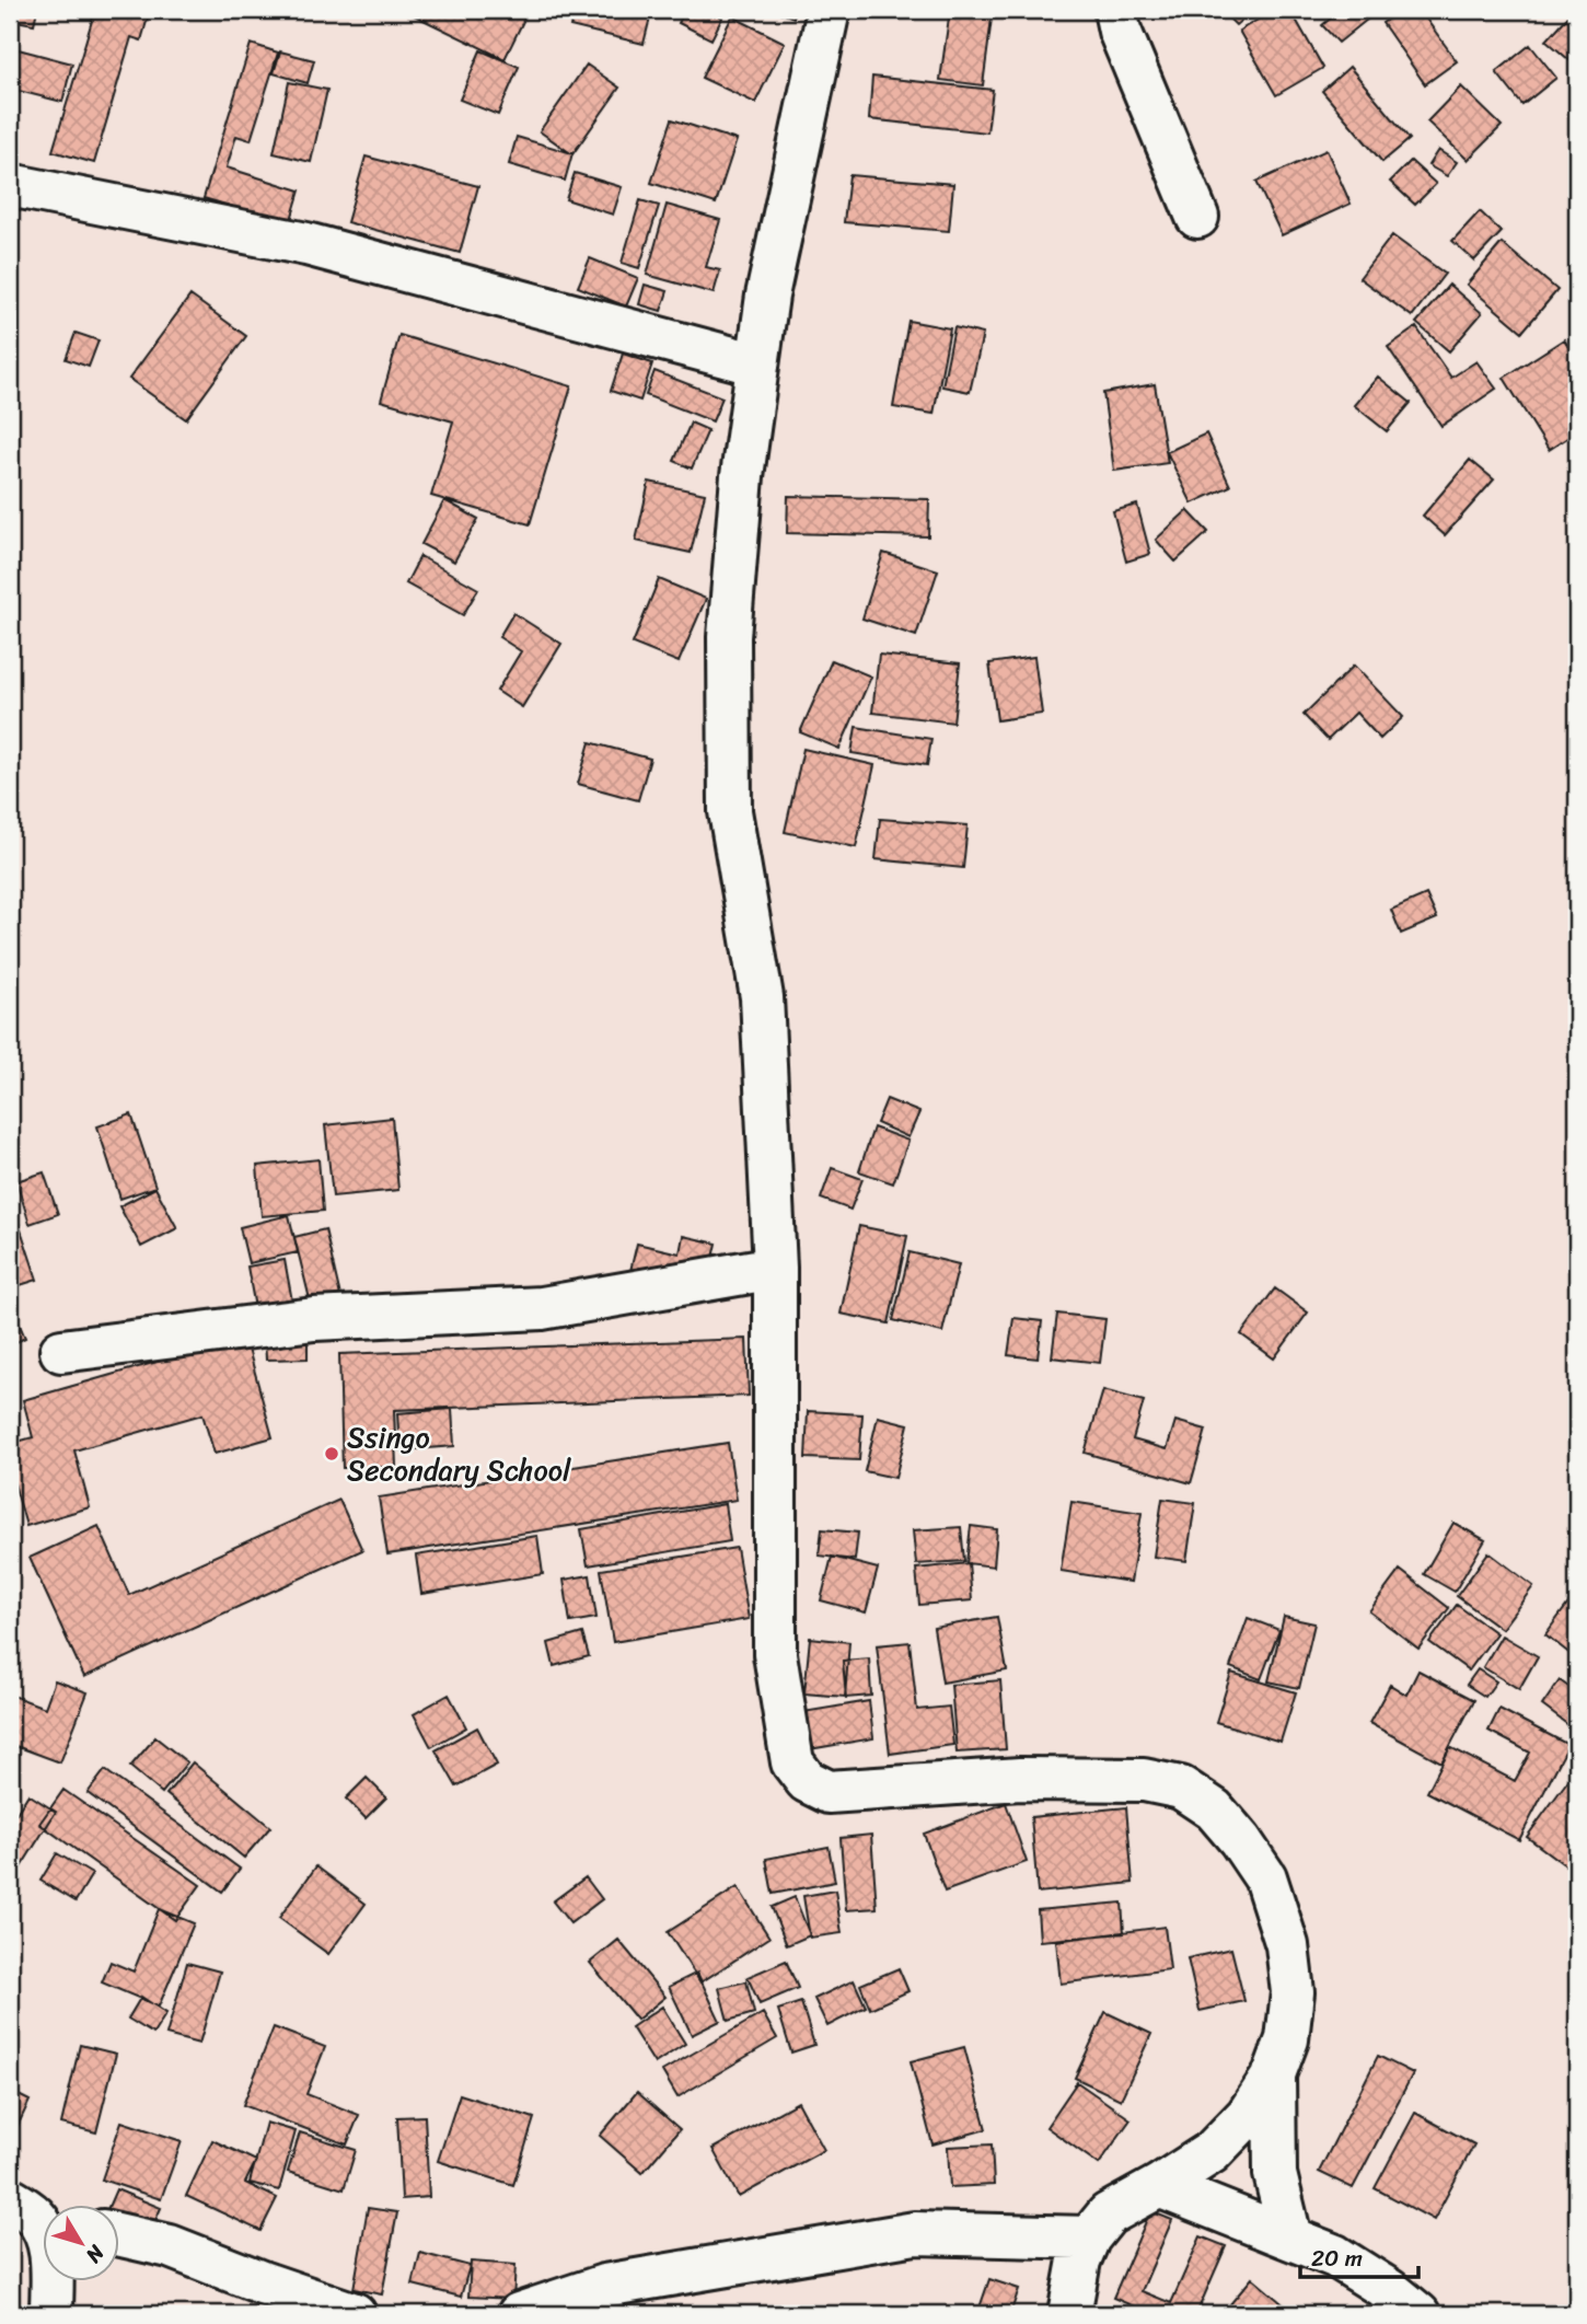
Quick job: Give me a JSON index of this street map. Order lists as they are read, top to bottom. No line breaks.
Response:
{"places":["Ssingo Secondary School"],"scale_bar":"20 m","north":"bottom right"}
